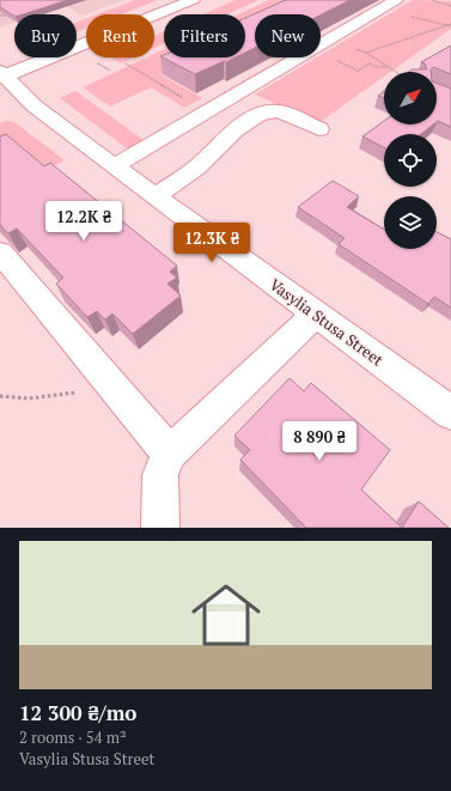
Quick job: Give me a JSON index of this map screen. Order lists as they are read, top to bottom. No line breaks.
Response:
{"streets":{"street":["Vasylia Stusa Street"]},"north":"top right","page":{"chip":["Buy","Rent","Filters","New"],"price":["12.2K ₴","12.3K ₴","8 890 ₴"],"list":[{"name":"12 300 ₴/mo","note":"2 rooms · 54 m² · Vasylia Stusa Street"}]}}
